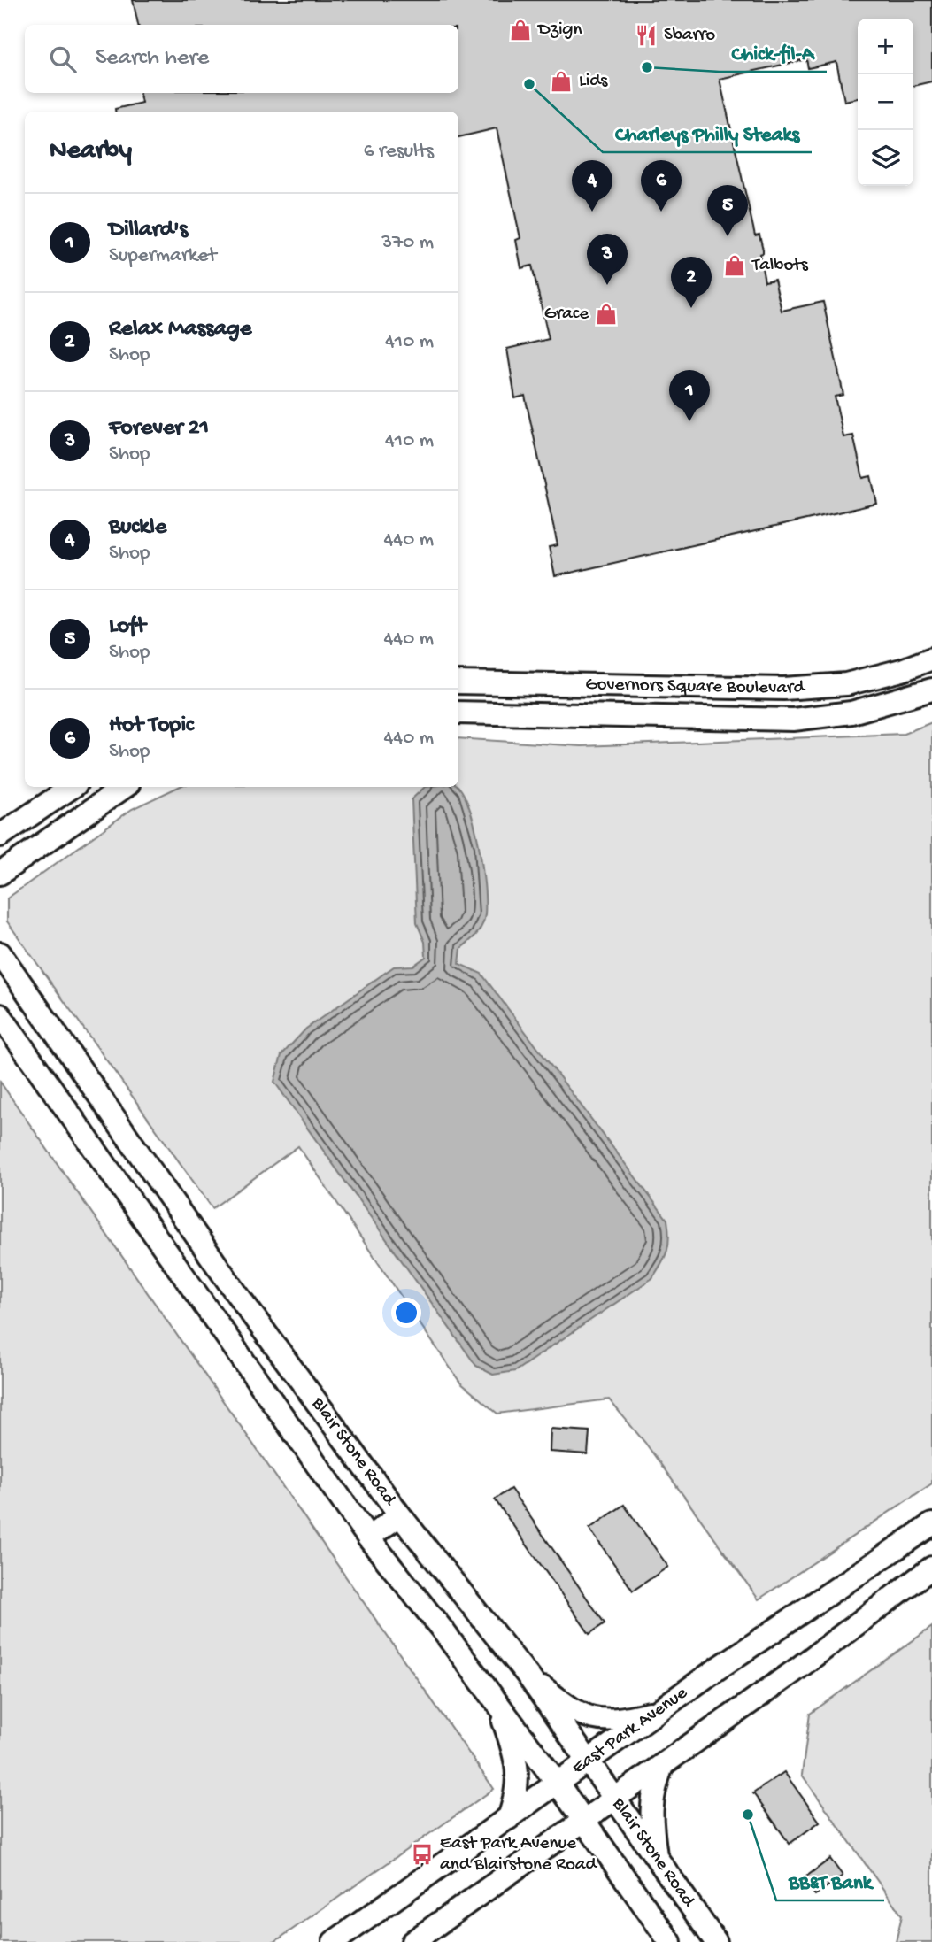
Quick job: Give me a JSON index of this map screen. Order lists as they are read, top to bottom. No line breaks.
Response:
{"streets":{"main road":["Governors Square Boulevard","Blair Stone Road","East Park Avenue"]},"crossings":[["Blair Stone Road","East Park Avenue"]],"places":{"shop":["Dzign","Lids","Talbots","Grace"],"restaurant":["Sbarro"],"other":["Chick-fil-A","Charleys Philly Steaks","BB&T Bank"],"bus stop":["East Park Avenue and Blairstone Road"]},"page":{"map_buttons":["+","−"],"search":"Search here","heading":["Nearby","6 results"],"pins":["4","6","5","3","2","1"],"list":[{"mark":"1","name":"Dillard's","note":"Supermarket","value":"370 m"},{"mark":"2","name":"Relax Massage","note":"Shop","value":"410 m"},{"mark":"3","name":"Forever 21","note":"Shop","value":"410 m"},{"mark":"4","name":"Buckle","note":"Shop","value":"440 m"},{"mark":"5","name":"Loft","note":"Shop","value":"440 m"},{"mark":"6","name":"Hot Topic","note":"Shop","value":"440 m"}]}}
